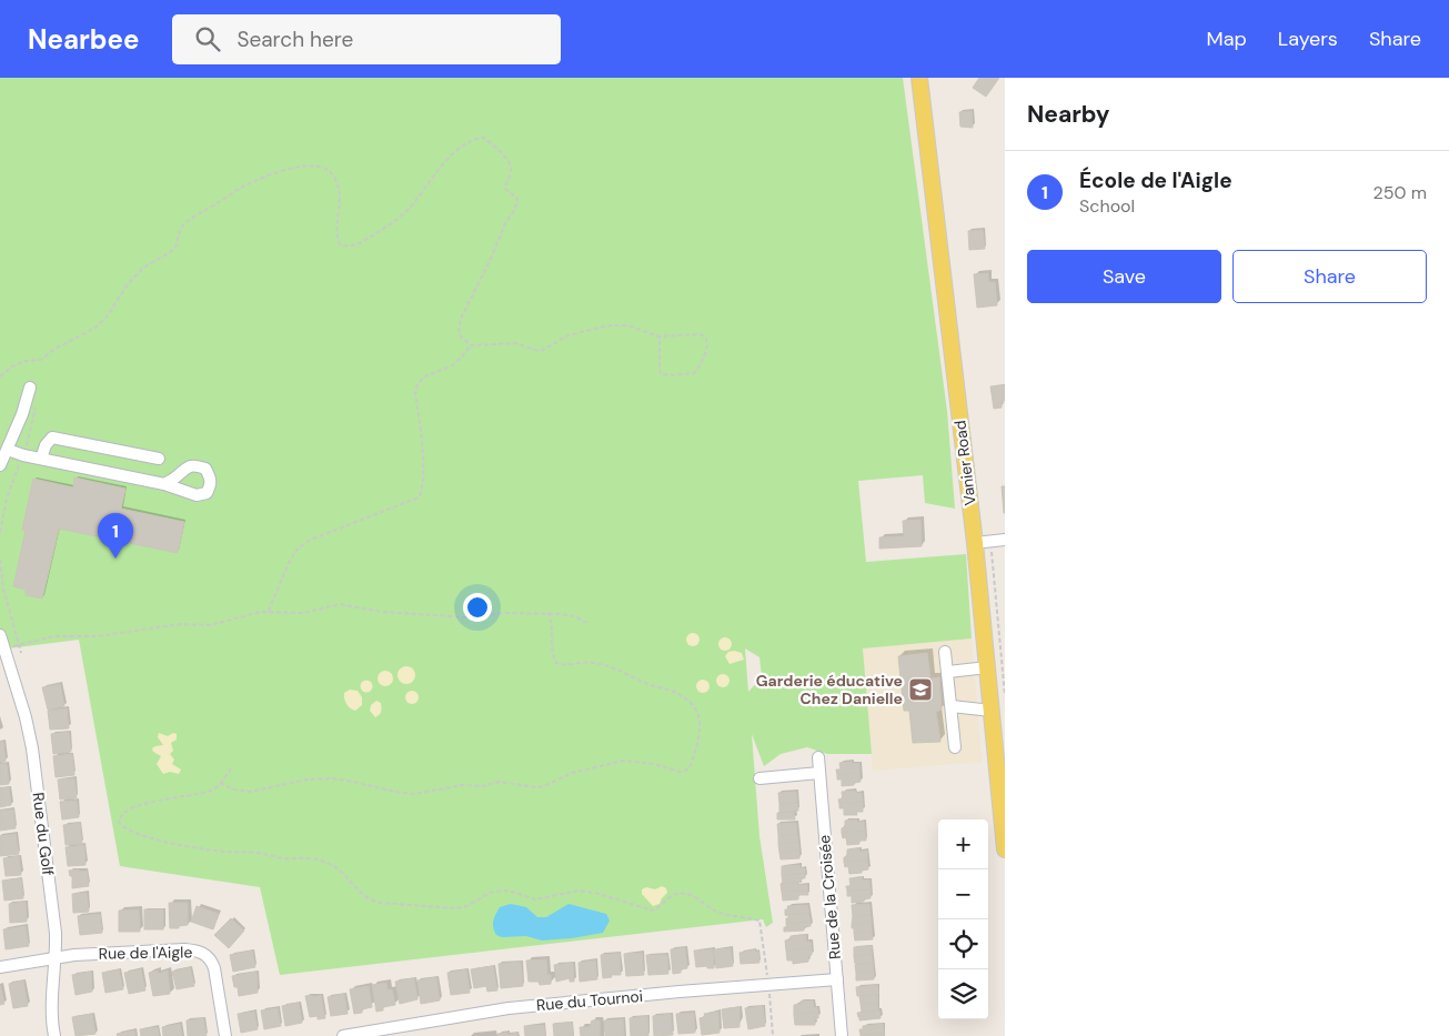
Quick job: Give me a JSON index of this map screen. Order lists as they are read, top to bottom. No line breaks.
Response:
{"streets":{"main road":["Vanier Road"],"street":["Rue du Golf","Rue de la Croisée","Rue de l'Aigle","Rue du Tournoi"]},"crossings":[["Rue du Golf","Rue de l'Aigle"],["Rue de la Croisée","Rue du Tournoi"]],"places":{"school or university":["Garderie éducative Chez Danielle"]},"page":{"header":"Nearbee","search":"Search here","nav":["Map","Layers","Share"],"heading":"Nearby","list":[{"mark":"1","name":"École de l'Aigle","note":"School","value":"250 m"}],"buttons":["Save","Share"],"pins":"1","map_buttons":["+","−"]}}
